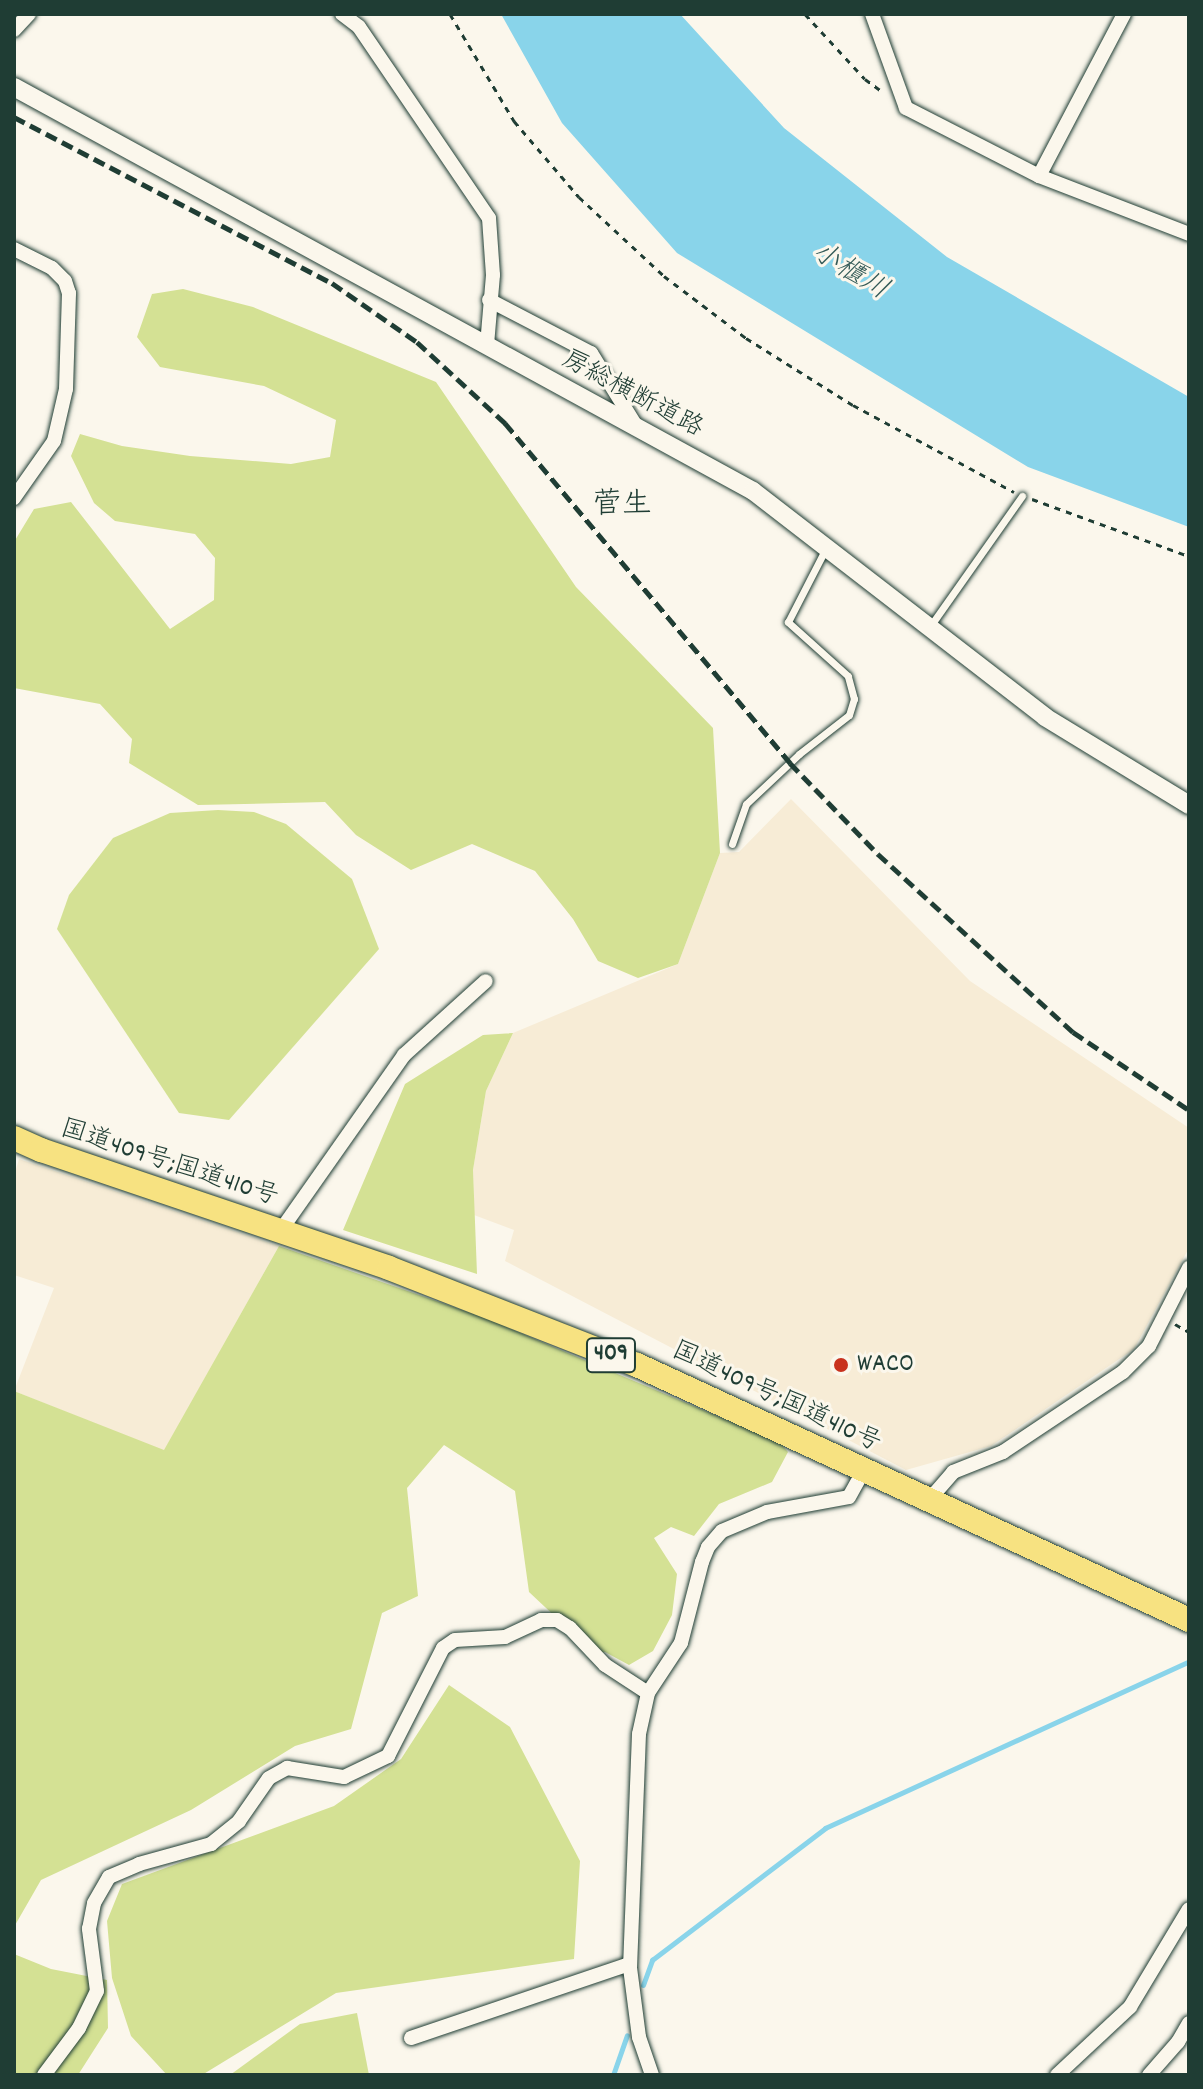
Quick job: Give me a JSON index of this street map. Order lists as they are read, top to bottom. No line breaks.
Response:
{"streets":{"highway":["国道409号;国道410号","409"],"street":["房総横断道路"]},"districts":["菅生"],"water":["小櫃川"],"places":["WACO"]}
